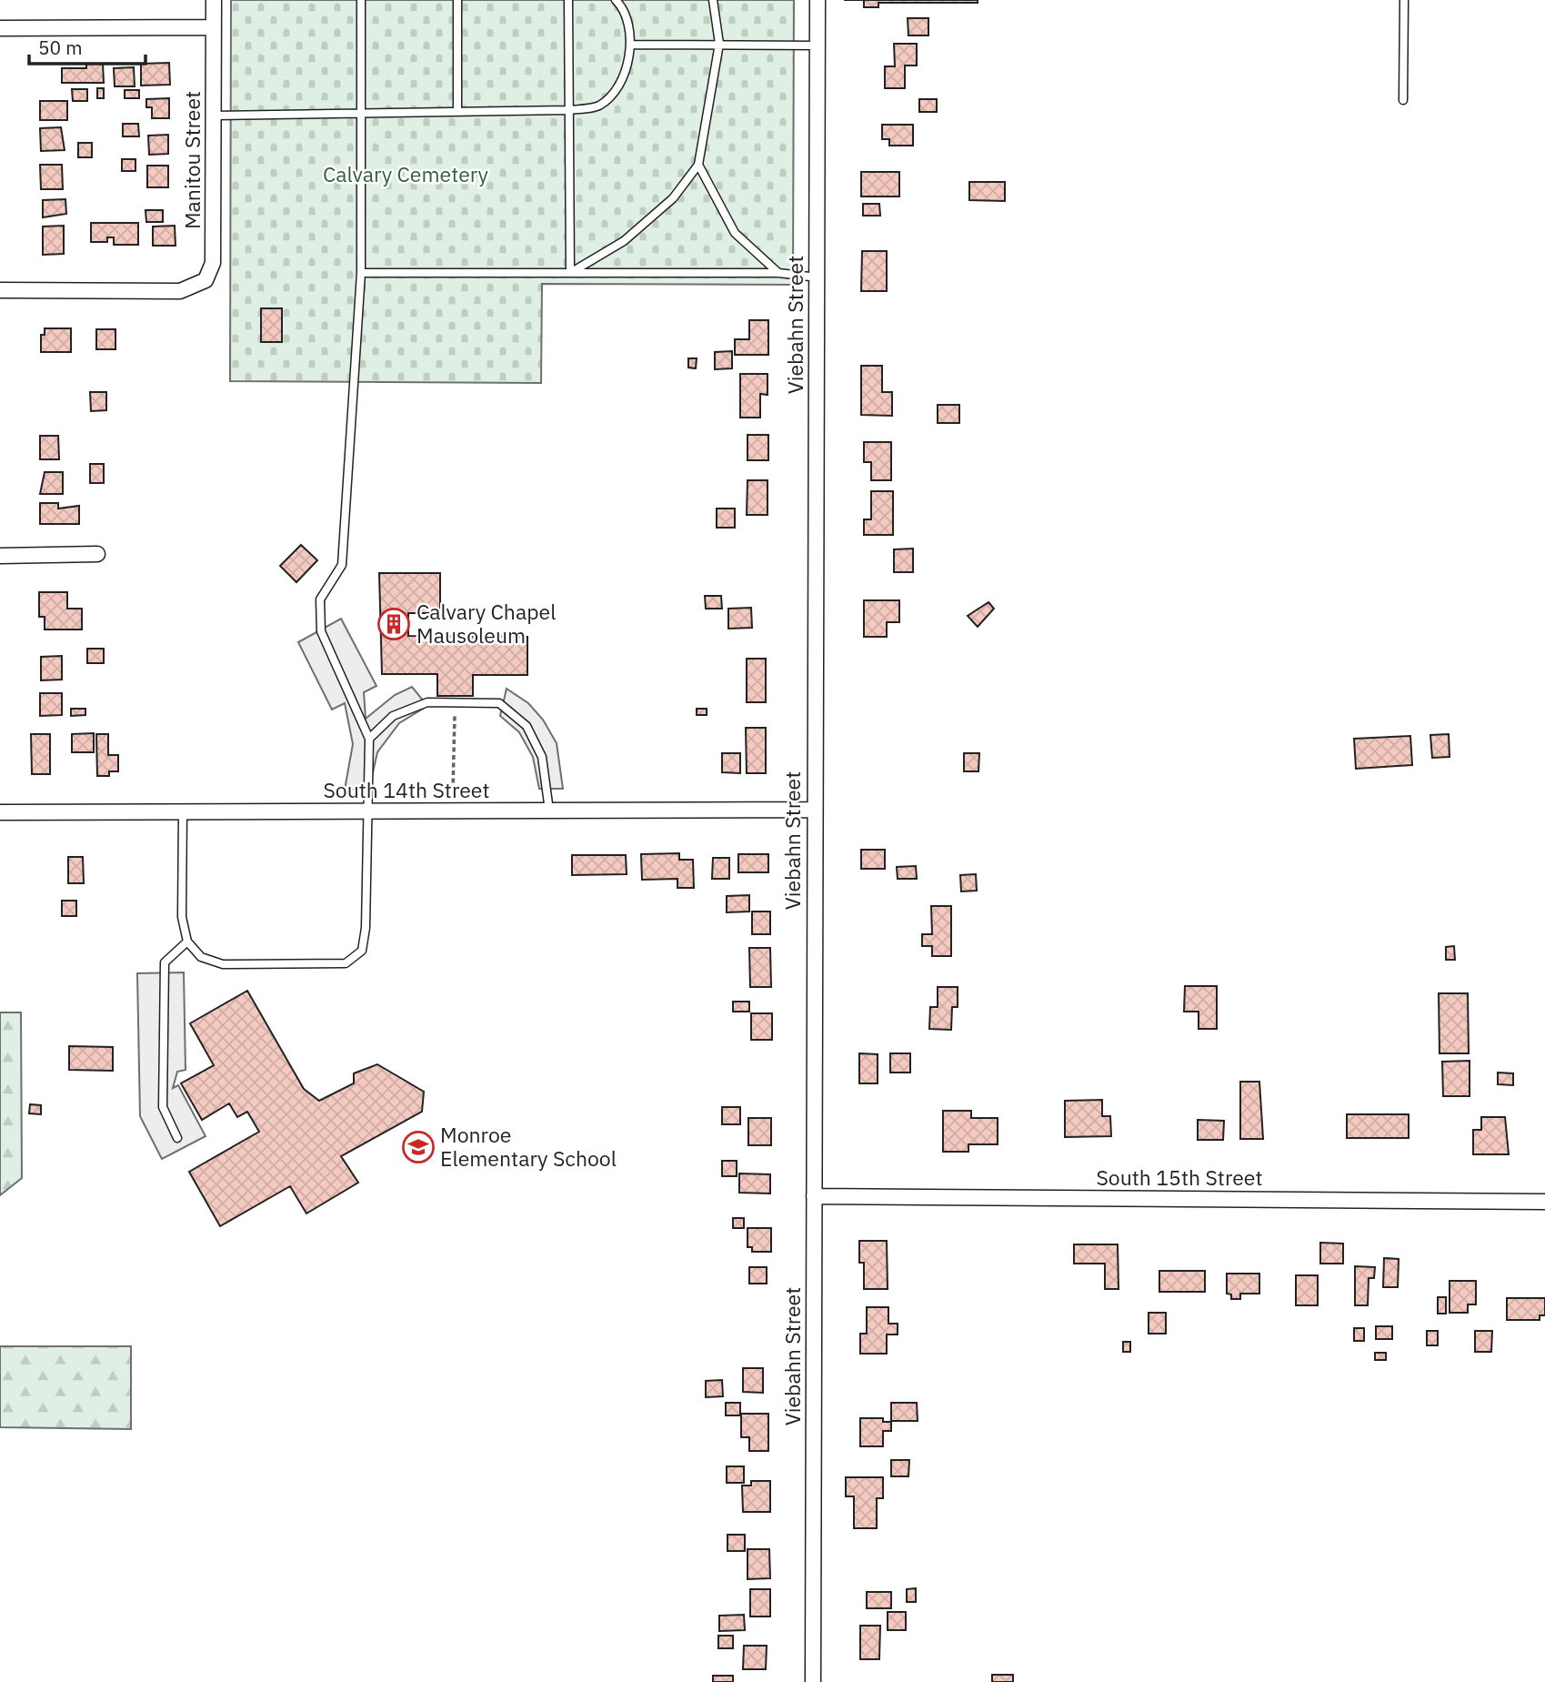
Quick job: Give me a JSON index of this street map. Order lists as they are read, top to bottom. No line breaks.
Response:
{"streets":{"street":["Manitou Street","Viebahn Street","South 14th Street","South 15th Street"]},"crossings":[["Viebahn Street","South 14th Street"],["Viebahn Street","South 15th Street"]],"parks":["Calvary Cemetery"],"places":{"building":["Calvary Chapel Mausoleum"],"school or university":["Monroe Elementary School"]},"scale_bar":"50 m"}
